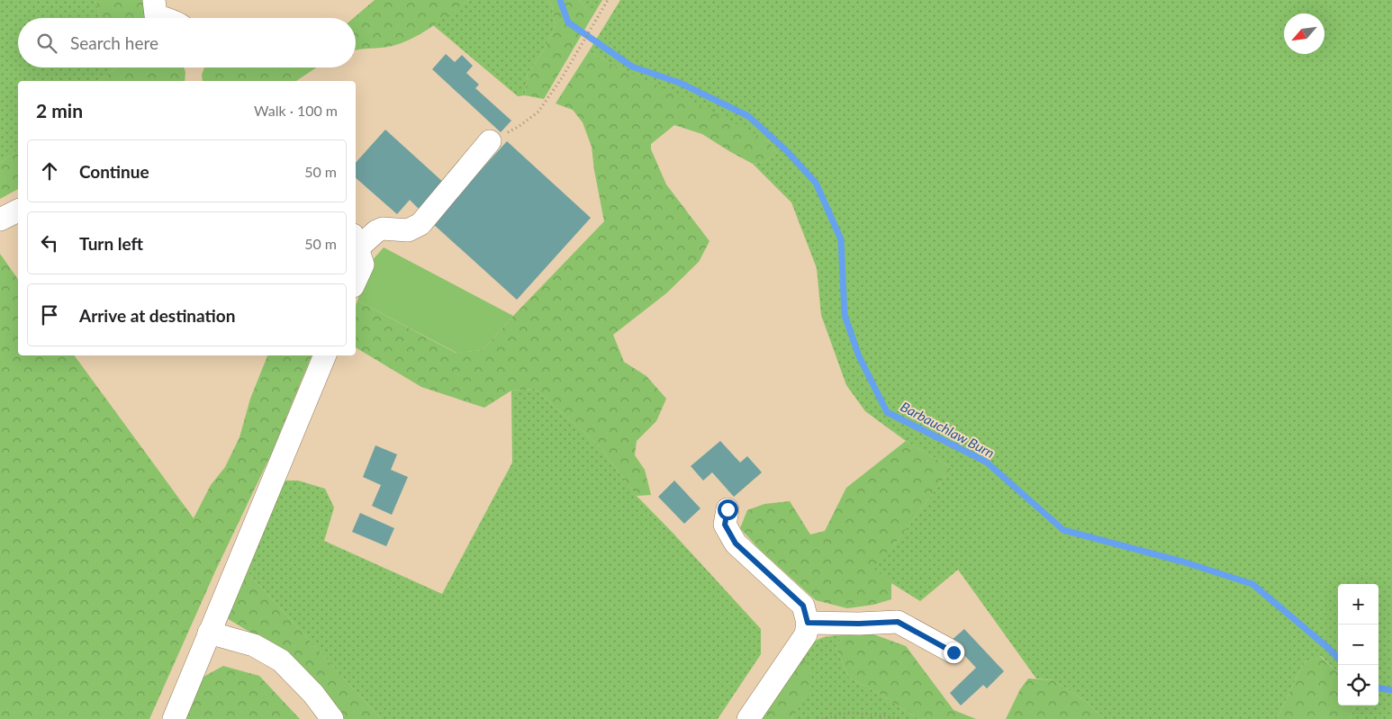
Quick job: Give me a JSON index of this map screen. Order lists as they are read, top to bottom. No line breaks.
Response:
{"water":["Barbauchlaw Burn"],"north":"bottom left","page":{"search":"Search here","heading":["2 min","Walk · 100 m"],"list":[["Continue","50 m"],["Turn left","50 m"],"Arrive at destination"],"map_buttons":["+","−"]}}
